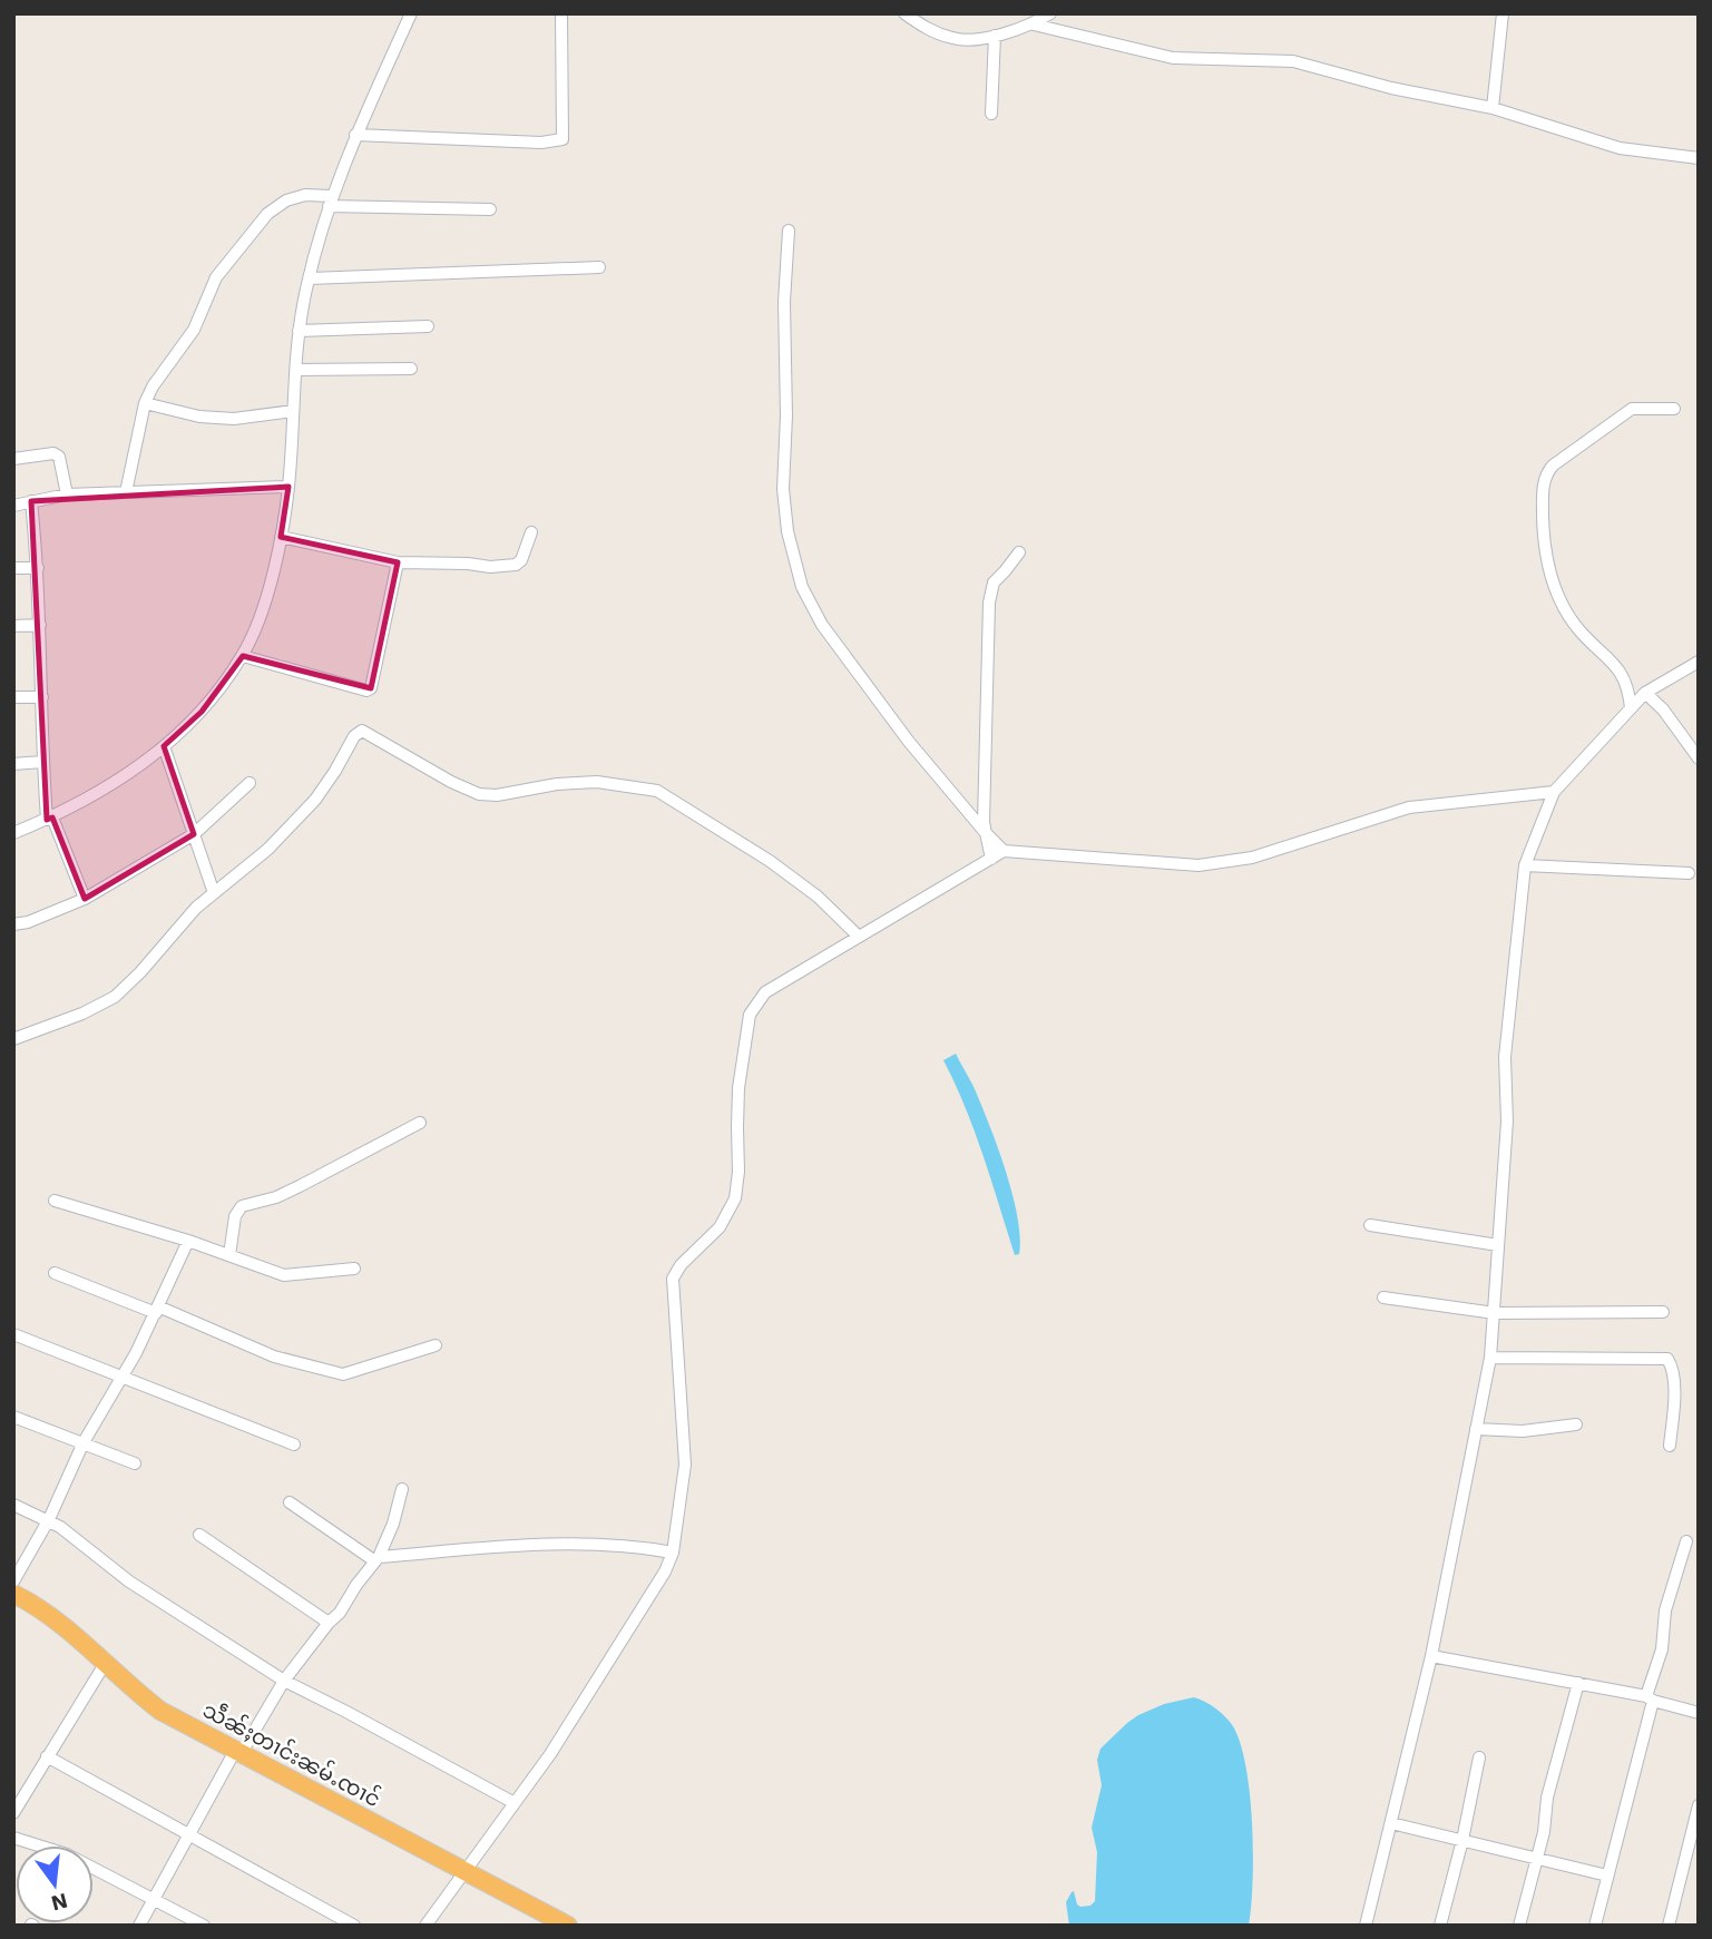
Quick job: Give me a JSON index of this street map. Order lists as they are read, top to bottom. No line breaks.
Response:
{"streets":{"highway":["သဵၼ်ႈတၢင်းၼမ်ႉၸၢင်"]},"north":"bottom"}
